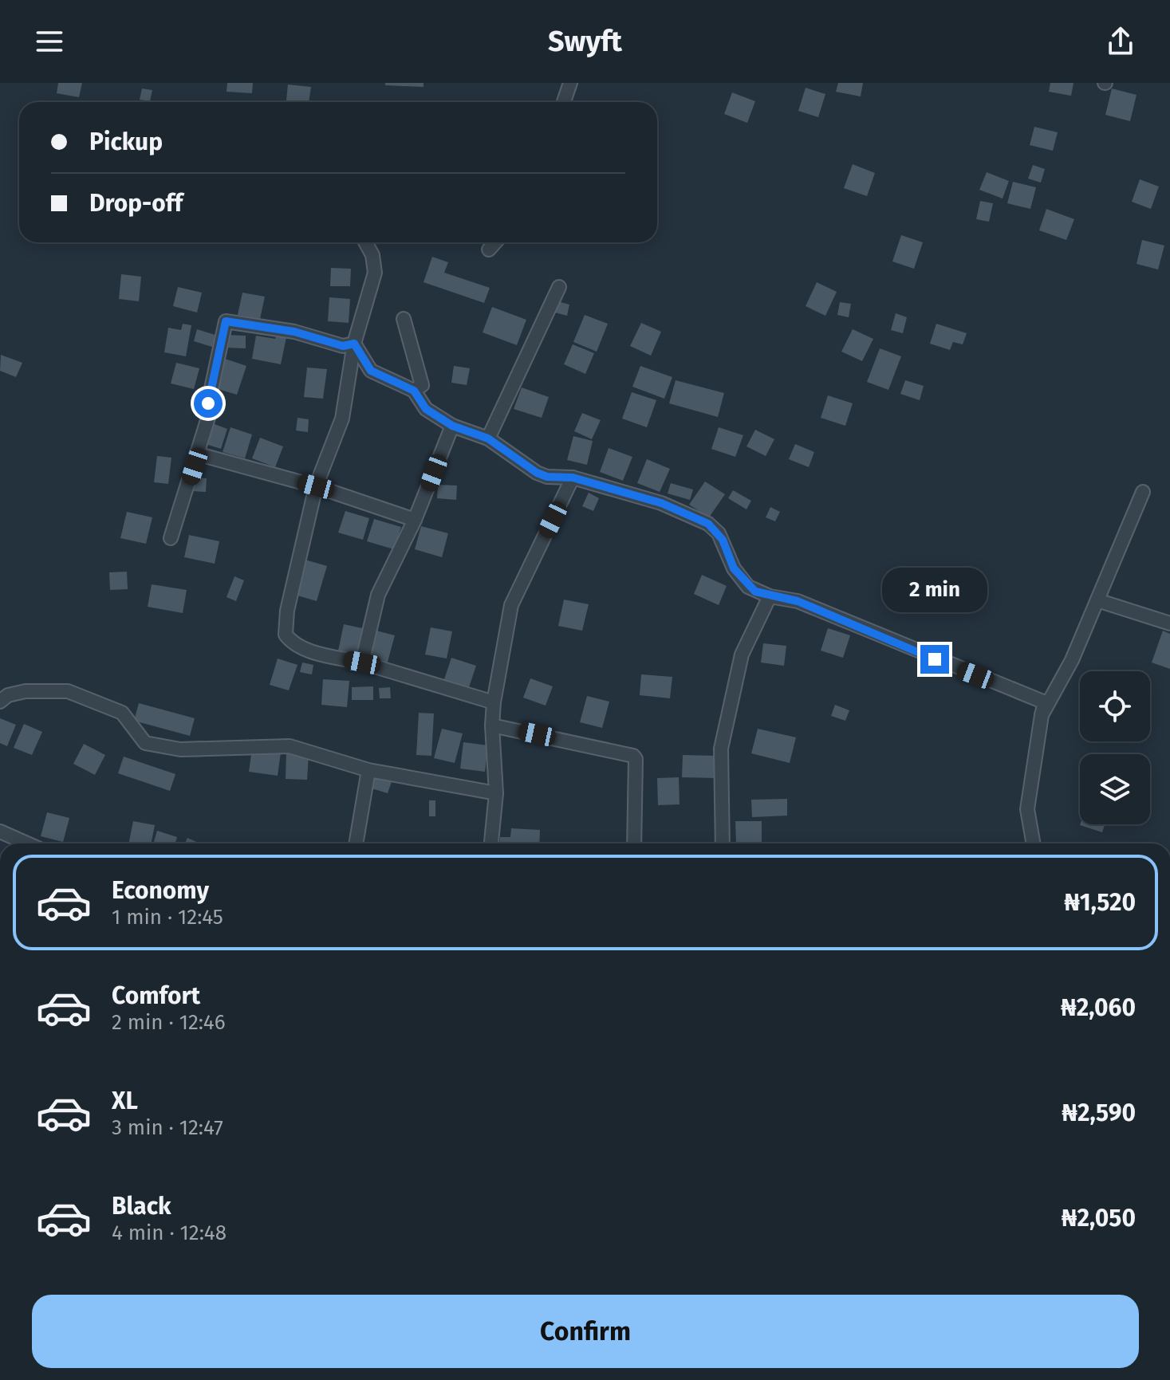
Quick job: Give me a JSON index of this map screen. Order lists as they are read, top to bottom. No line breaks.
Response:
{"page":{"header":"Swyft","banner":["Pickup","Drop-off"],"bubble":"2 min","list":[{"name":"Economy","note":"1 min · 12:45","value":"₦1,520"},{"name":"Comfort","note":"2 min · 12:46","value":"₦2,060"},{"name":"XL","note":"3 min · 12:47","value":"₦2,590"},{"name":"Black","note":"4 min · 12:48","value":"₦2,050"}],"buttons":"Confirm"}}
